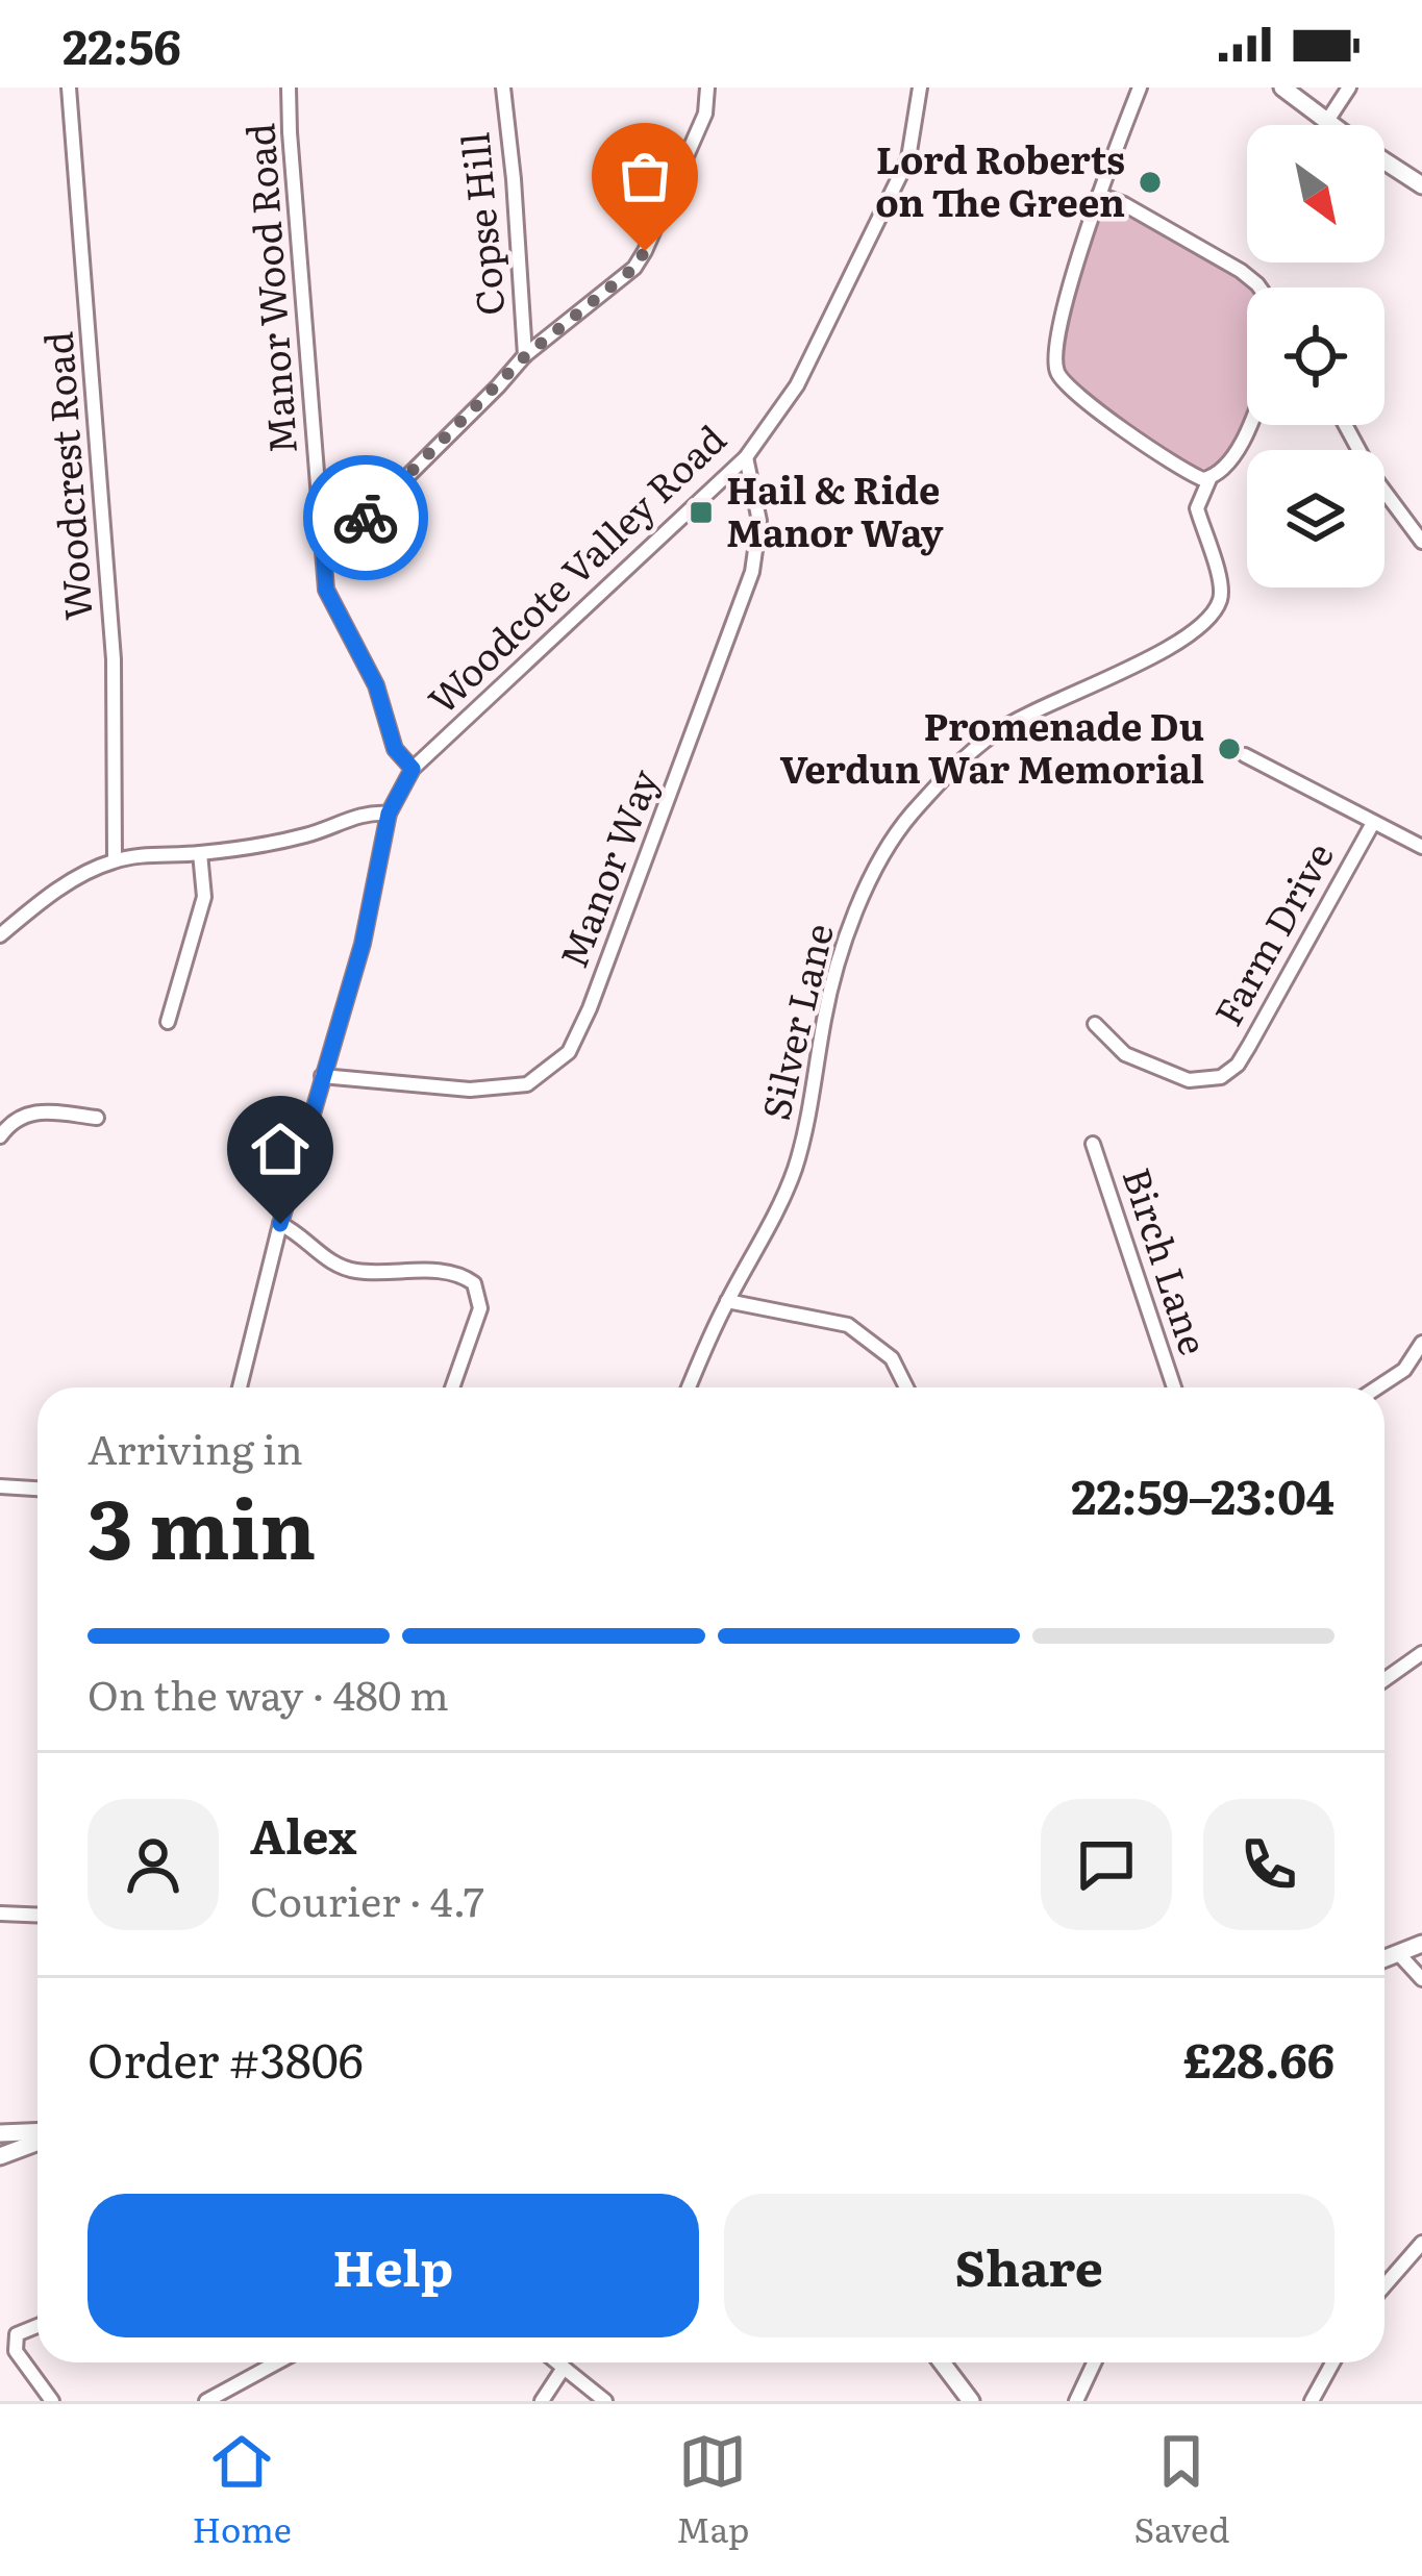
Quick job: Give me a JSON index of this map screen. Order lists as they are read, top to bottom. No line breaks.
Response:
{"streets":{"street":["Copse Hill","Manor Wood Road","Woodcrest Road","Woodcote Valley Road","Manor Way","Farm Drive","Silver Lane","Birch Lane"]},"crossings":[["Manor Wood Road","Woodcote Valley Road"],["Woodcote Valley Road","Manor Way"]],"places":{"other":["Lord Roberts on The Green","Promenade Du Verdun War Memorial"],"transit":["Hail & Ride Manor Way"]},"north":"bottom right","page":{"status":"22:56","heading":["3 min","Arriving in","22:59–23:04"],"panel":["Alex","Courier · 4.7","Order #3806","£28.66"],"bar":"On the way · 480 m","buttons":["Help","Share"],"tabs":["Home","Map","Saved"]}}
